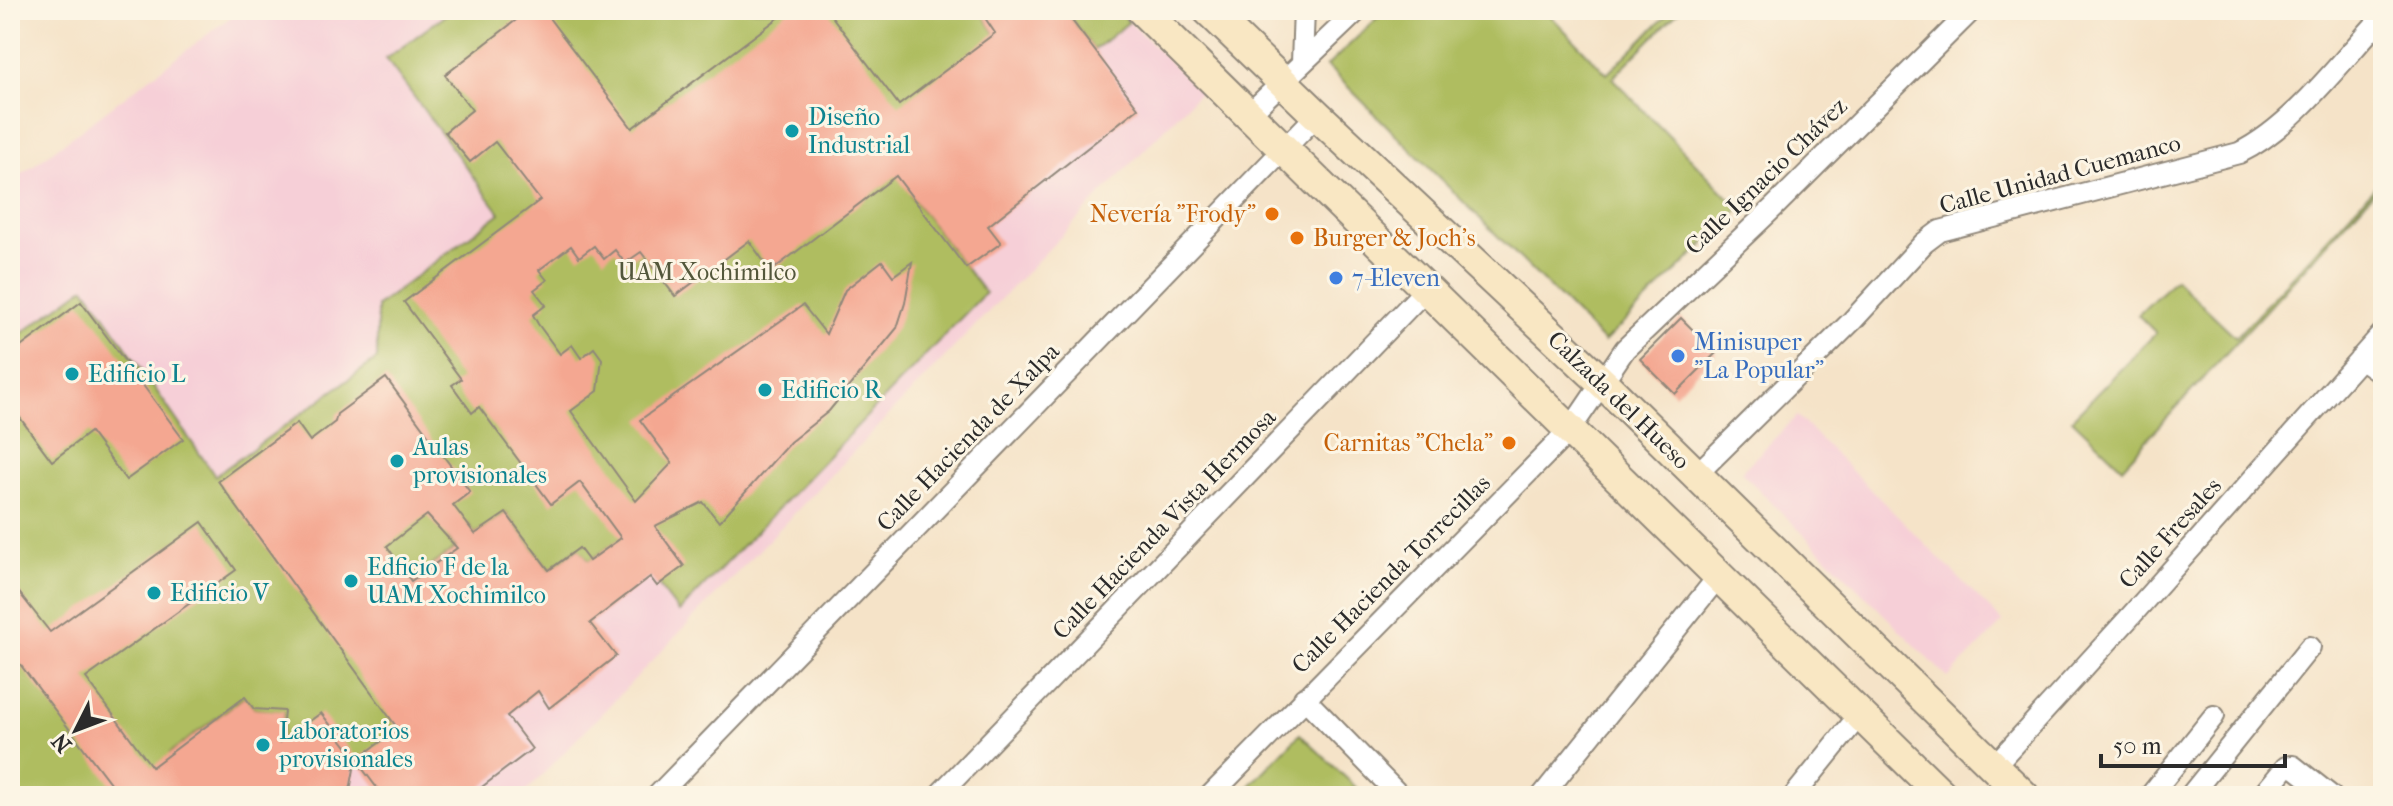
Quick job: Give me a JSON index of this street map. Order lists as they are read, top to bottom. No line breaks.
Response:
{"streets":{"main road":["Calzada del Hueso"],"street":["Calle Unidad Cuemanco","Calle Ignacio Chávez","Calle Hacienda de Xalpa","Calle Hacienda Vista Hermosa","Calle Fresales","Calle Hacienda Torrecillas"]},"crossings":[["Calle Unidad Cuemanco","Calzada del Hueso"],["Calle Ignacio Chávez","Calzada del Hueso"],["Calle Ignacio Chávez","Calle Hacienda Torrecillas"],["Calzada del Hueso","Calle Hacienda de Xalpa"],["Calzada del Hueso","Calle Fresales"],["Calzada del Hueso","Calle Hacienda Torrecillas"]],"parks":["UAM Xochimilco"],"places":["Diseño Industrial","Nevería \"Frody\"","Burger & Joch's","7-Eleven","Minisuper \"La Popular\"","Edificio L","Edificio R","Carnitas \"Chela\"","Aulas provisionales","Edficio F de la UAM Xochimilco","Edificio V","Laboratorios provisionales"],"scale_bar":"50 m","north":"bottom left"}
